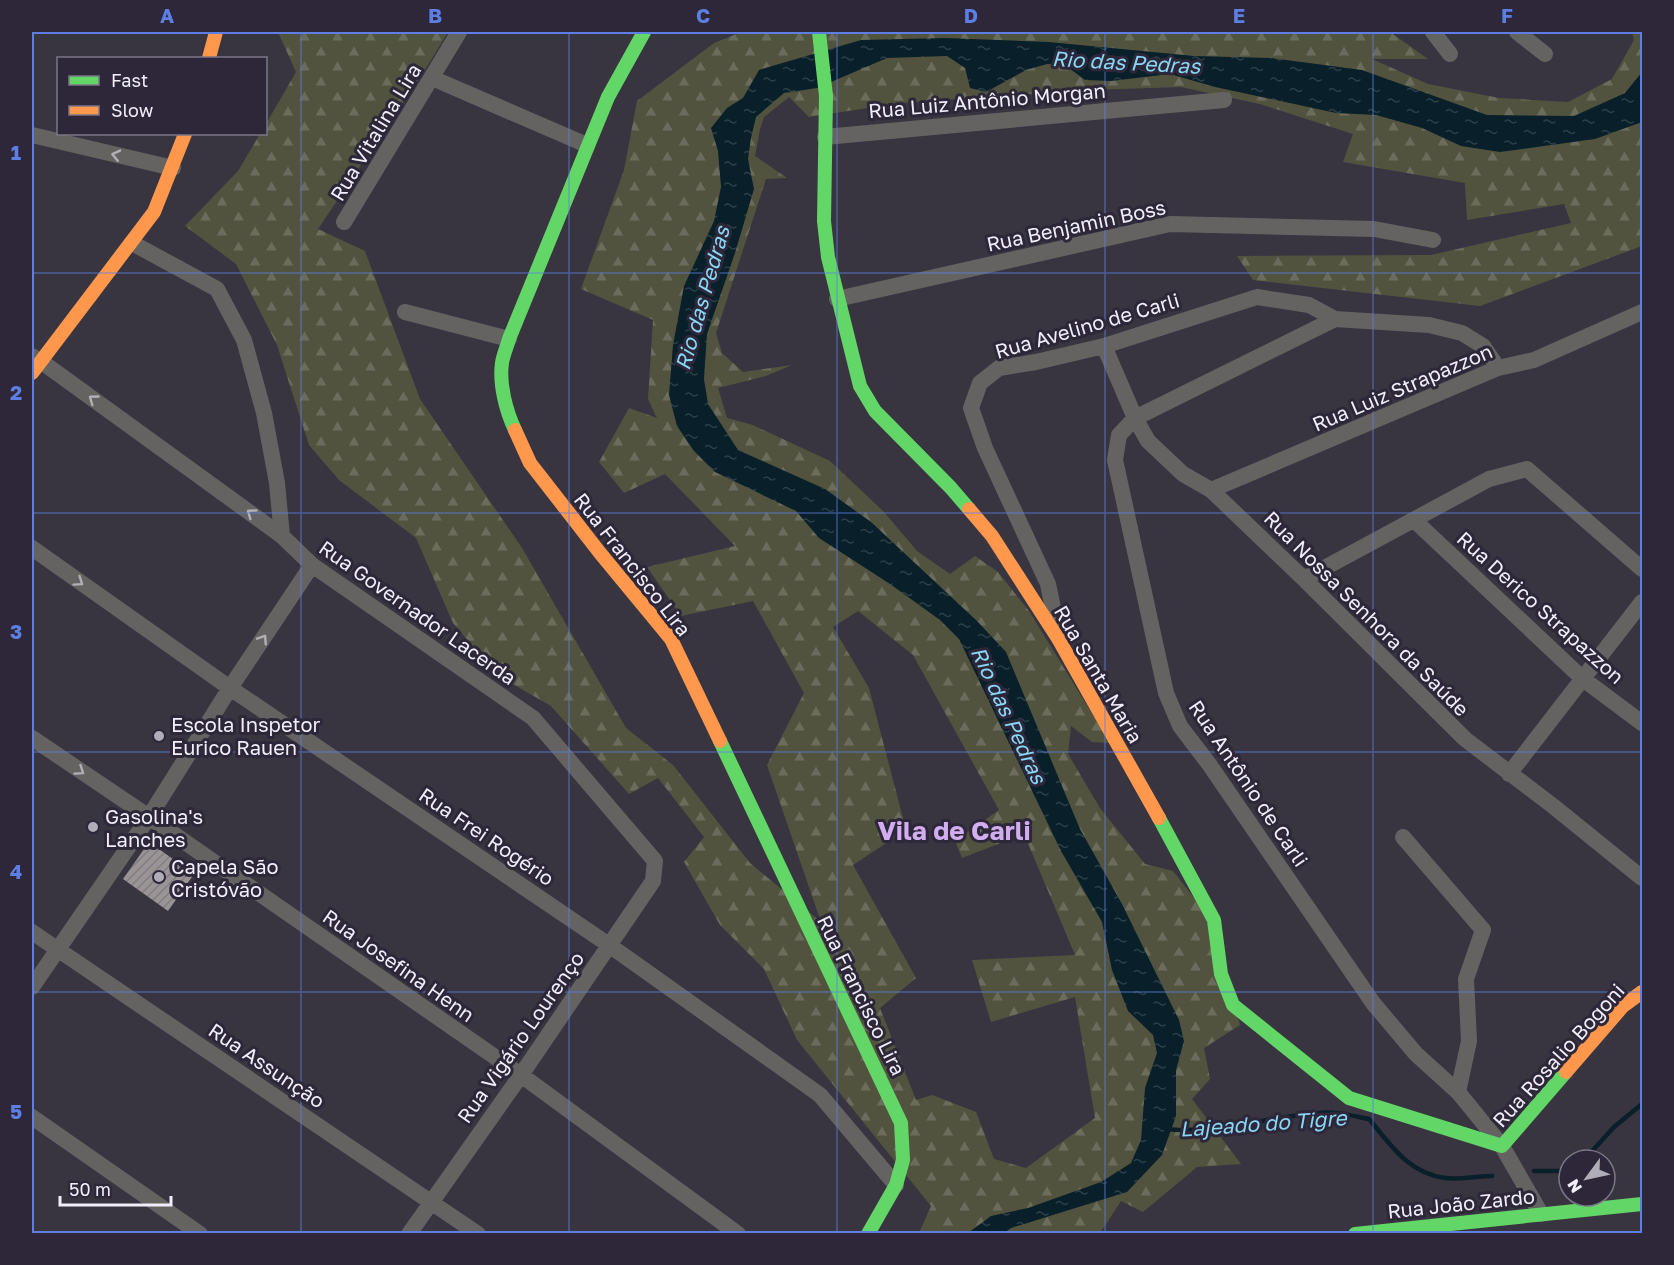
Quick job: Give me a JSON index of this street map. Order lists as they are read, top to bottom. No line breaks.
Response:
{"streets":{"street":["Rua Luiz Antônio Morgan","Rua Vitalina Lira","Rua Benjamin Boss","Rua Avelino de Carli","Rua Luiz Strapazzon","Rua Francisco Lira","Rua Derico Strapazzon","Rua Governador Lacerda","Rua Nossa Senhora da Saúde","Rua Santa Maria","Rua Antônio de Carli","Rua Frei Rogério","Rua Josefina Henn","Rua Vigário Lourenço","Rua Rosalio Bogoni","Rua Assunção","Rua João Zardo"]},"crossings":[["Rua Luiz Antônio Morgan","Rua Santa Maria"],["Rua Benjamin Boss","Rua Santa Maria"],["Rua Avelino de Carli","Rua Luiz Strapazzon"],["Rua Avelino de Carli","Rua Nossa Senhora da Saúde"],["Rua Avelino de Carli","Rua Santa Maria"],["Rua Avelino de Carli","Rua Antônio de Carli"],["Rua Luiz Strapazzon","Rua Nossa Senhora da Saúde"],["Rua Francisco Lira","Rua Frei Rogério"],["Rua Governador Lacerda","Rua Vigário Lourenço"],["Rua Nossa Senhora da Saúde","Rua Antônio de Carli"],["Rua Santa Maria","Rua Antônio de Carli"],["Rua Santa Maria","Rua Rosalio Bogoni"],["Rua Antônio de Carli","Rua Rosalio Bogoni"],["Rua Antônio de Carli","Rua João Zardo"],["Rua Frei Rogério","Rua Vigário Lourenço"],["Rua Josefina Henn","Rua Vigário Lourenço"],["Rua Vigário Lourenço","Rua Assunção"]],"one_way":["Rua Governador Lacerda"],"districts":["Vila de Carli"],"water":["Rio das Pedras","Lajeado do Tigre"],"places":["Escola Inspetor Eurico Rauen","Gasolina's Lanches","Capela São Cristóvão"],"legend":["Fast","Slow"],"scale_bar":"50 m","north":"bottom left","grid":{"columns":["A","B","C","D","E","F"],"rows":["1","2","3","4","5"]}}
